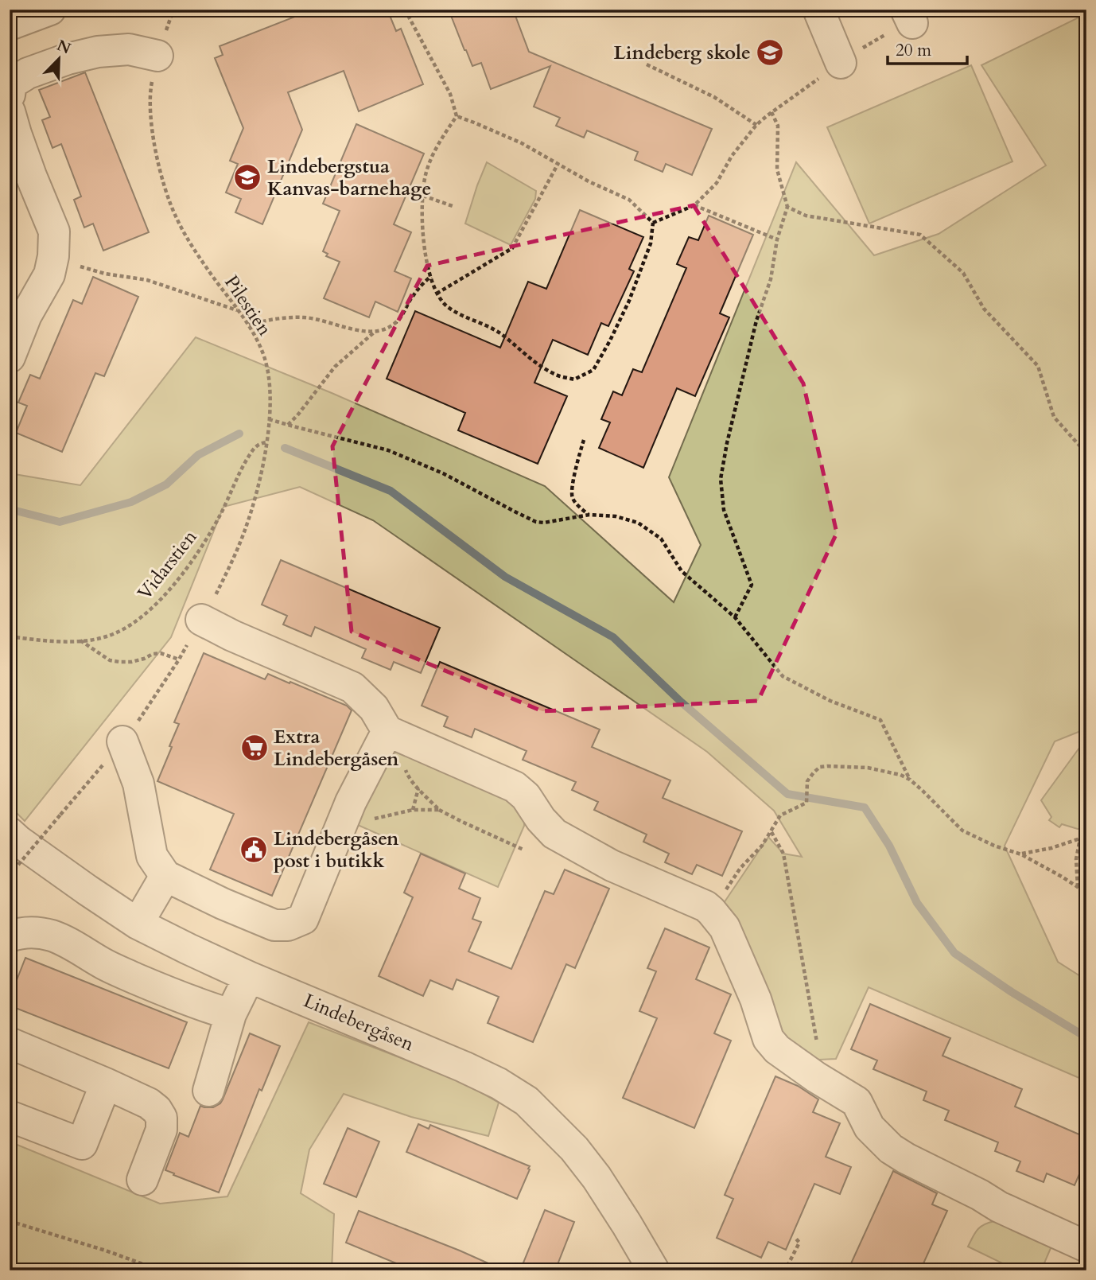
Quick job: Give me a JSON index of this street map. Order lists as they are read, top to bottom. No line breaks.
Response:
{"streets":{"street":["Lindebergåsen"],"path":["Pilestien","Vidarstien"]},"crossings":[["Pilestien","Vidarstien"]],"places":{"school or university":["Lindeberg skole","Lindebergstua Kanvas-barnehage"],"supermarket":["Extra Lindebergåsen"],"public building":["Lindebergåsen post i butikk"]},"scale_bar":"20 m","north":"top right"}
